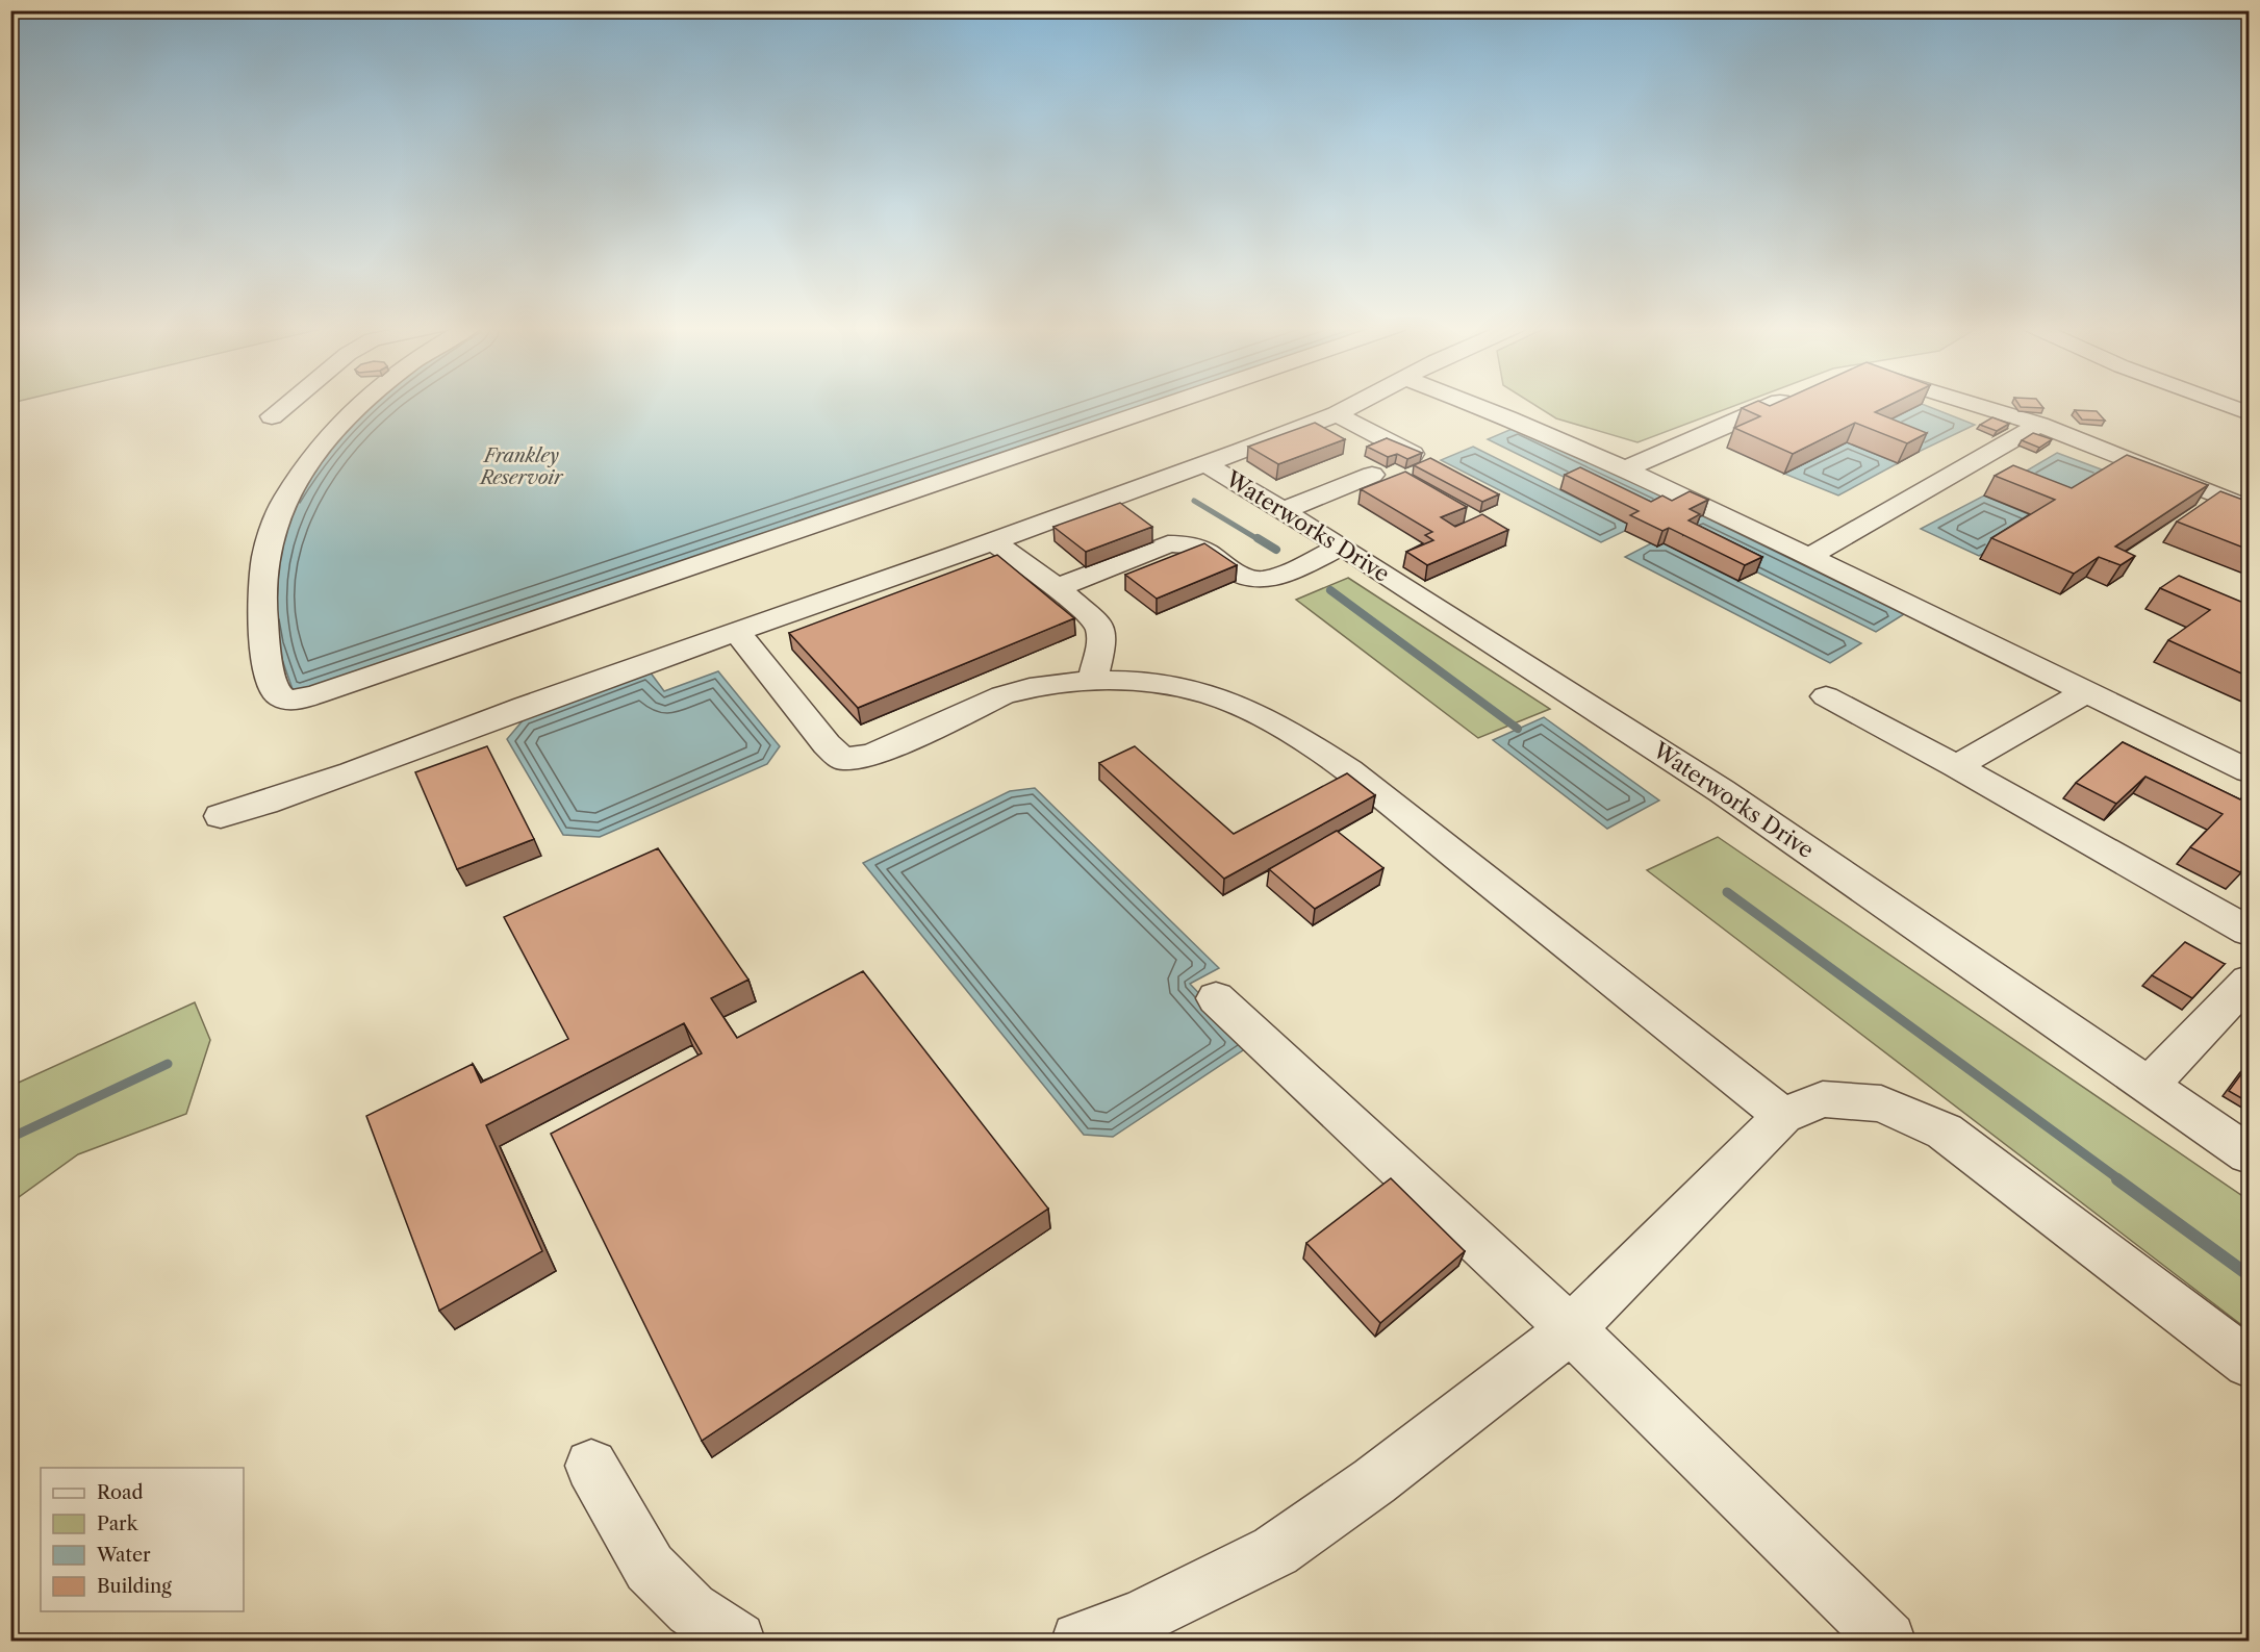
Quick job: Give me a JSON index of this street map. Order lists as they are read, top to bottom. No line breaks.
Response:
{"streets":{"lane":["Waterworks Drive"]},"water":["Frankley Reservoir"],"legend":["Road","Park","Water","Building"]}
